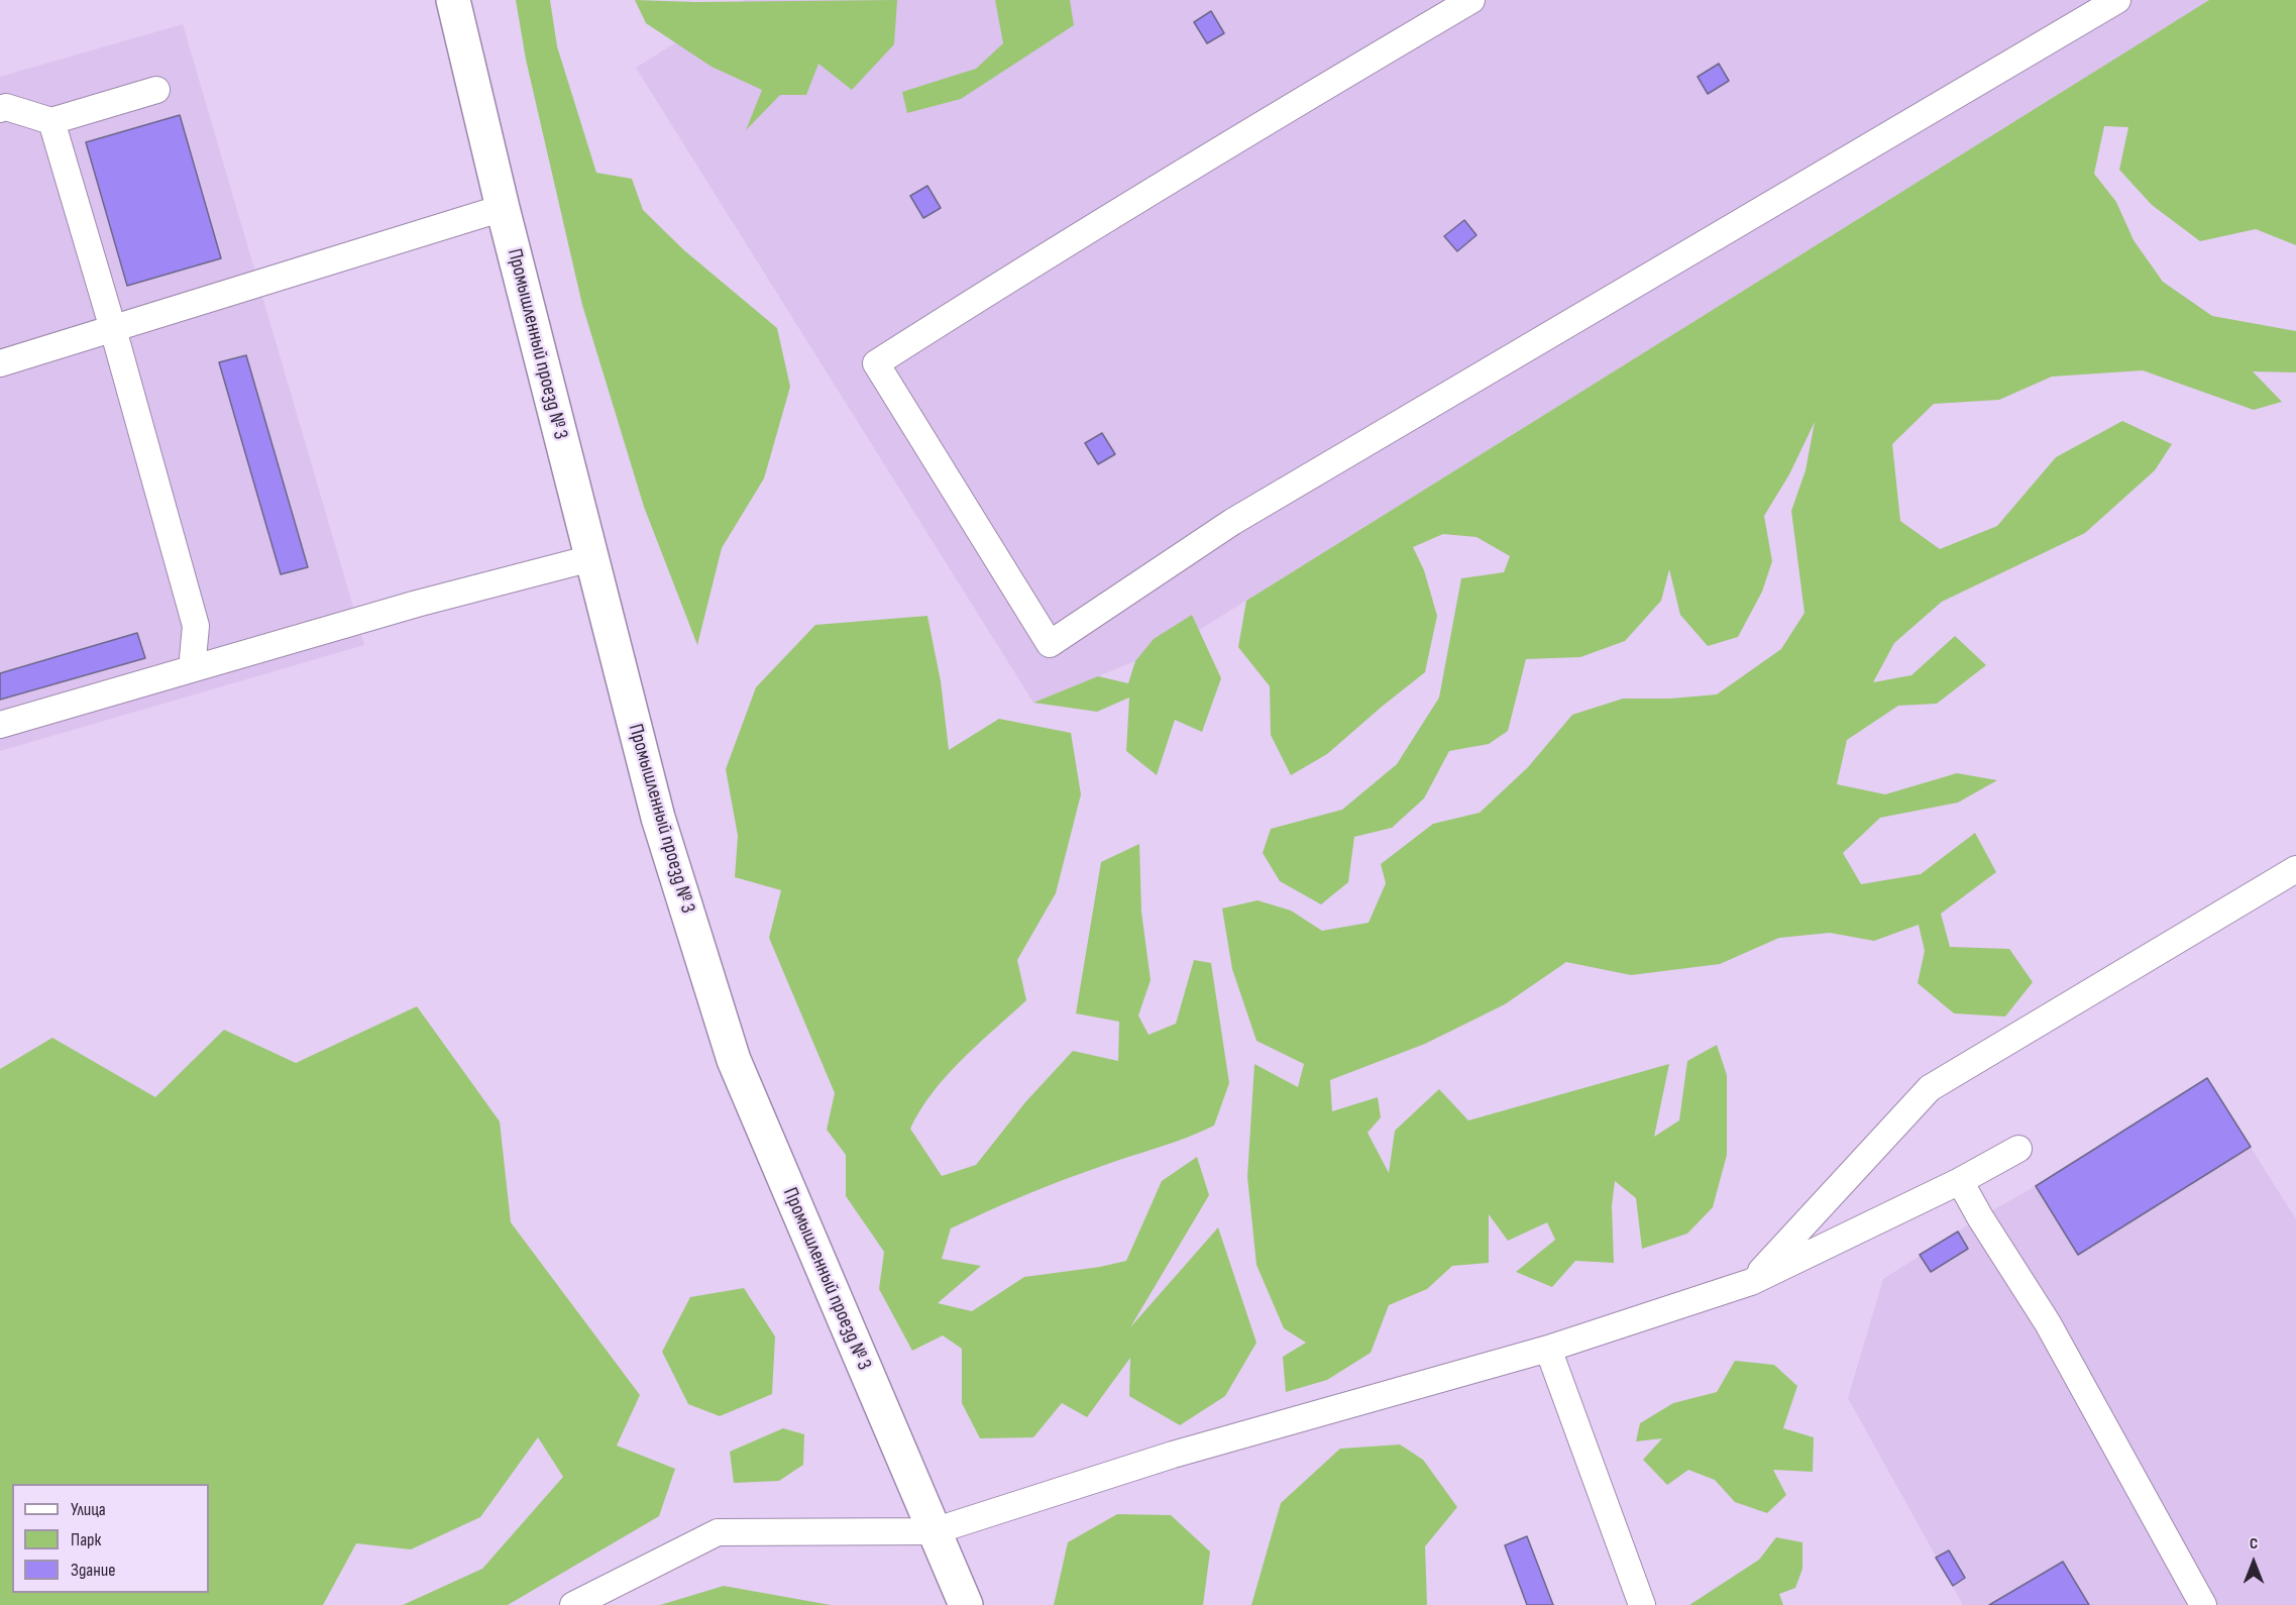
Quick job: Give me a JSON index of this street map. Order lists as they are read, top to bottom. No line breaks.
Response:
{"streets":{"street":["Промышленный проезд № 3"]},"legend":["Улица","Парк","Здание"],"north":"top"}
